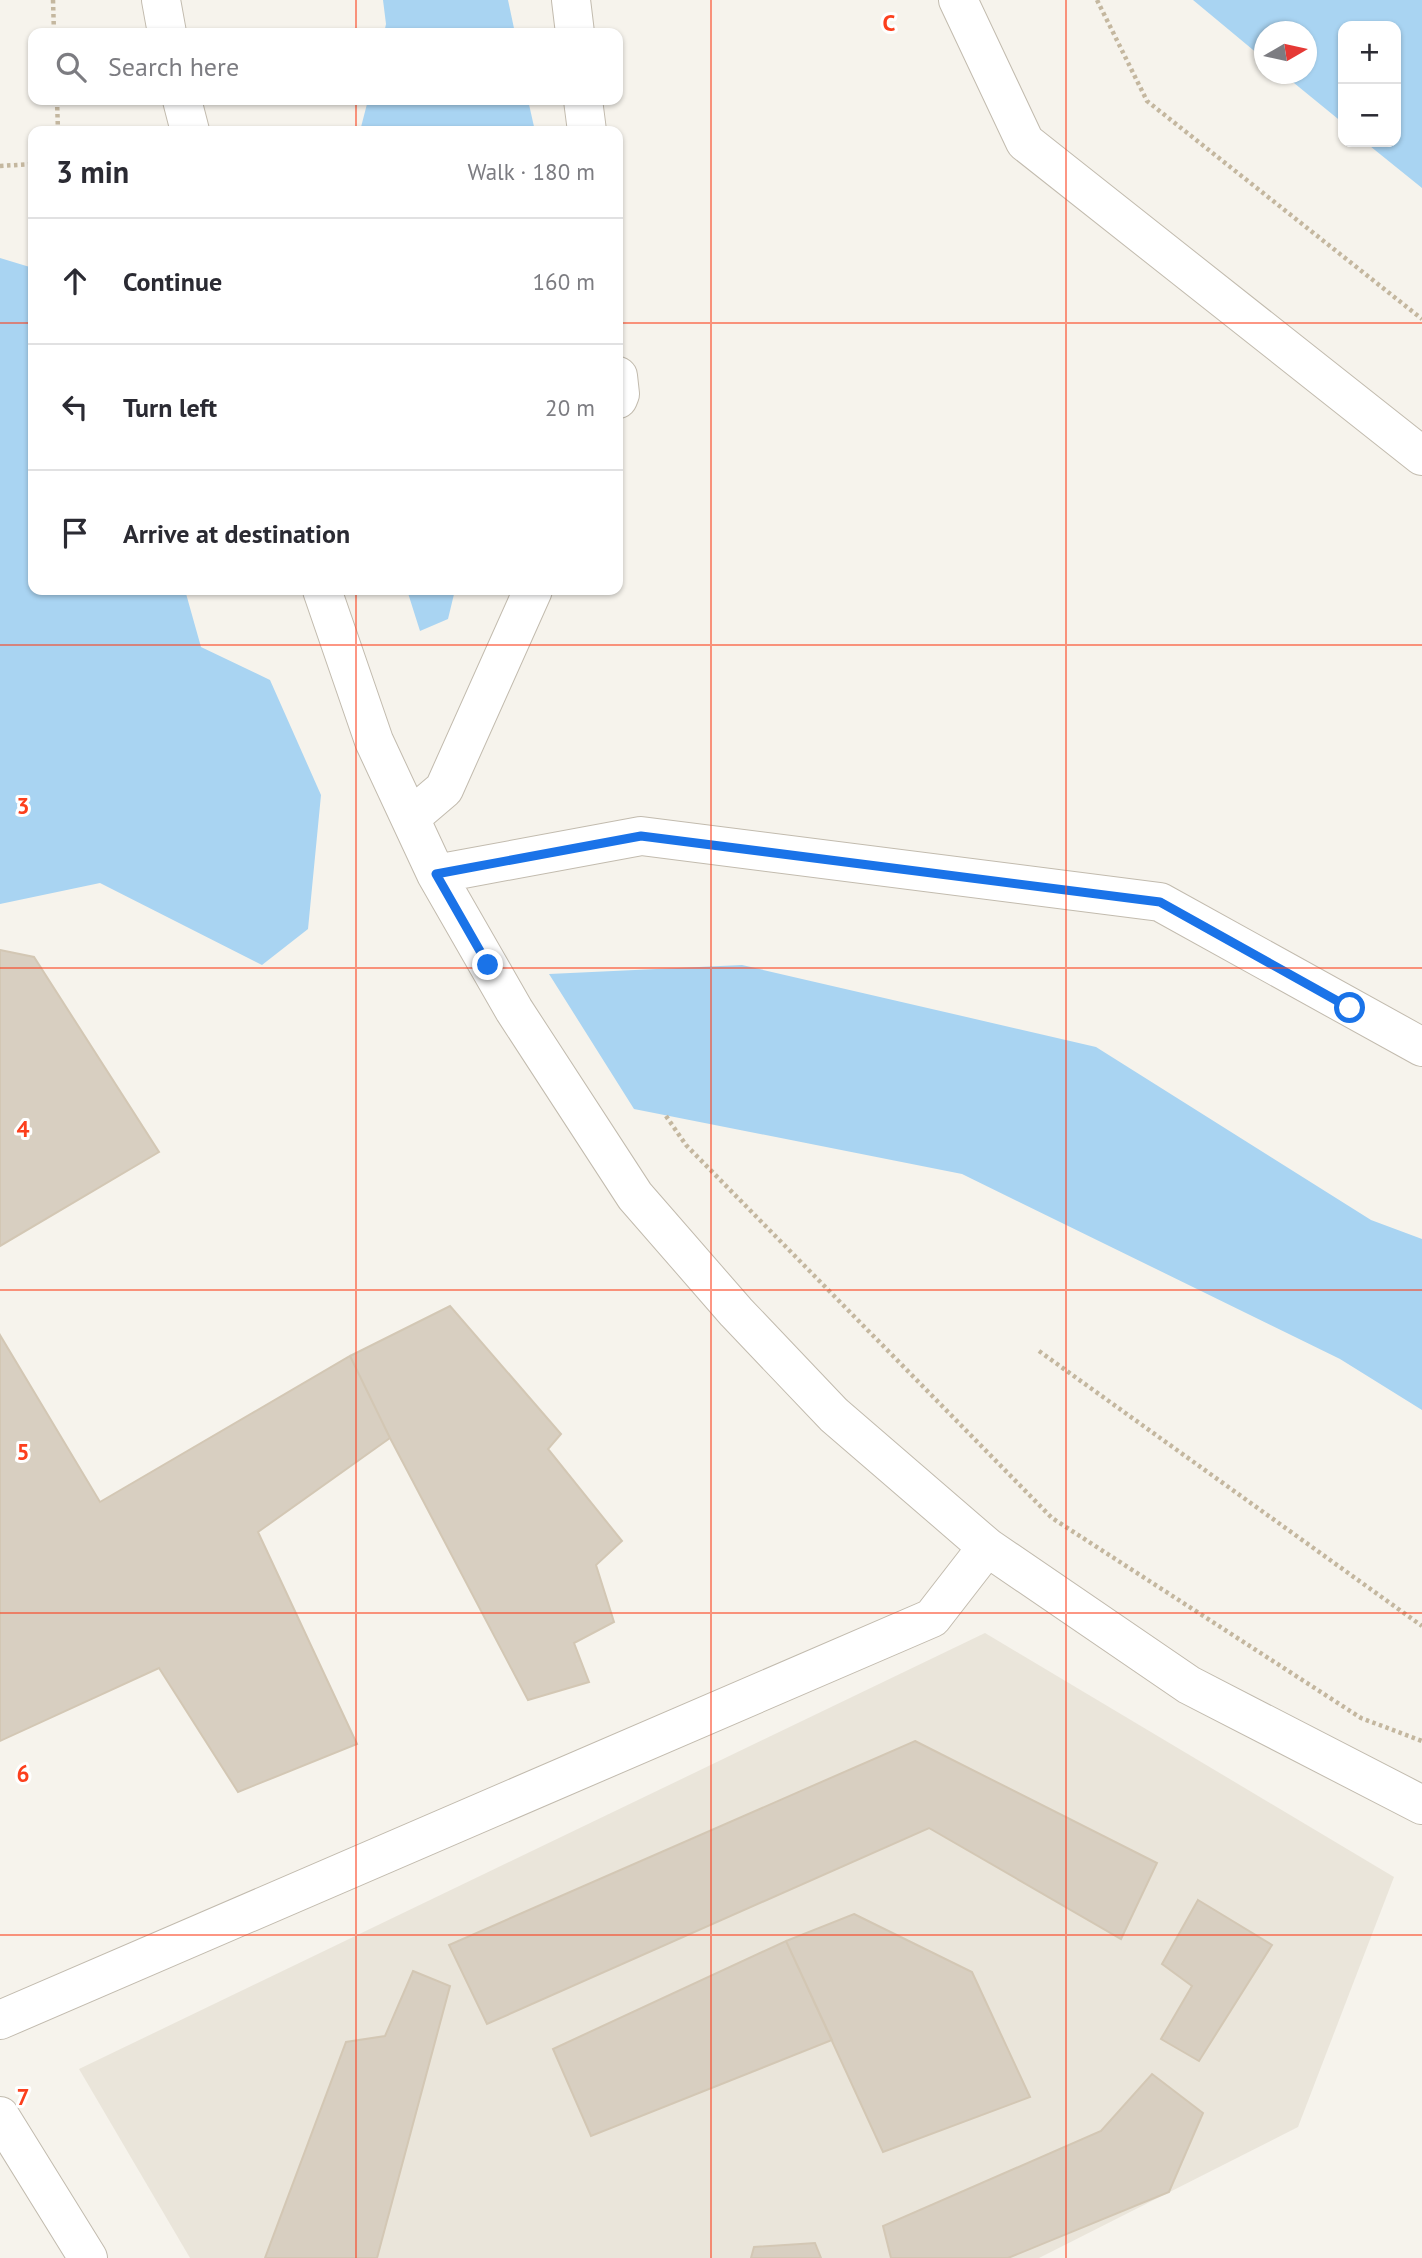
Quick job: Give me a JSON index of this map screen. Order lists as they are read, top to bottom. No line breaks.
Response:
{"north":"right","page":{"map_buttons":["+","−"],"search":"Search here","heading":["3 min","Walk · 180 m"],"list":[["Continue","160 m"],["Turn left","20 m"],"Arrive at destination"]},"grid":{"columns":["C"],"rows":["3","4","5","6","7"]}}
